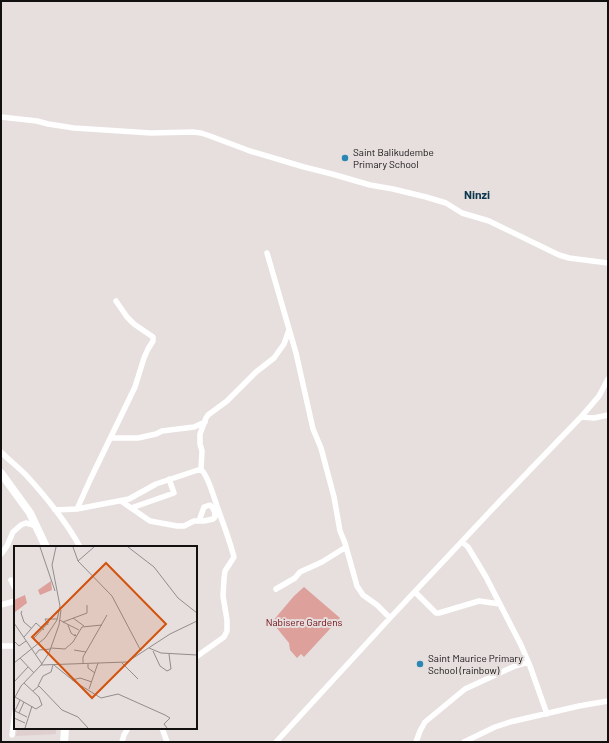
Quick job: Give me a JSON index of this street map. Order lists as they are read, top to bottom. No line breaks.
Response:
{"districts":["Ninzi"],"parks":["Nabisere Gardens"],"places":["Saint Balikudembe Primary School","Saint Maurice Primary School (rainbow)"]}
